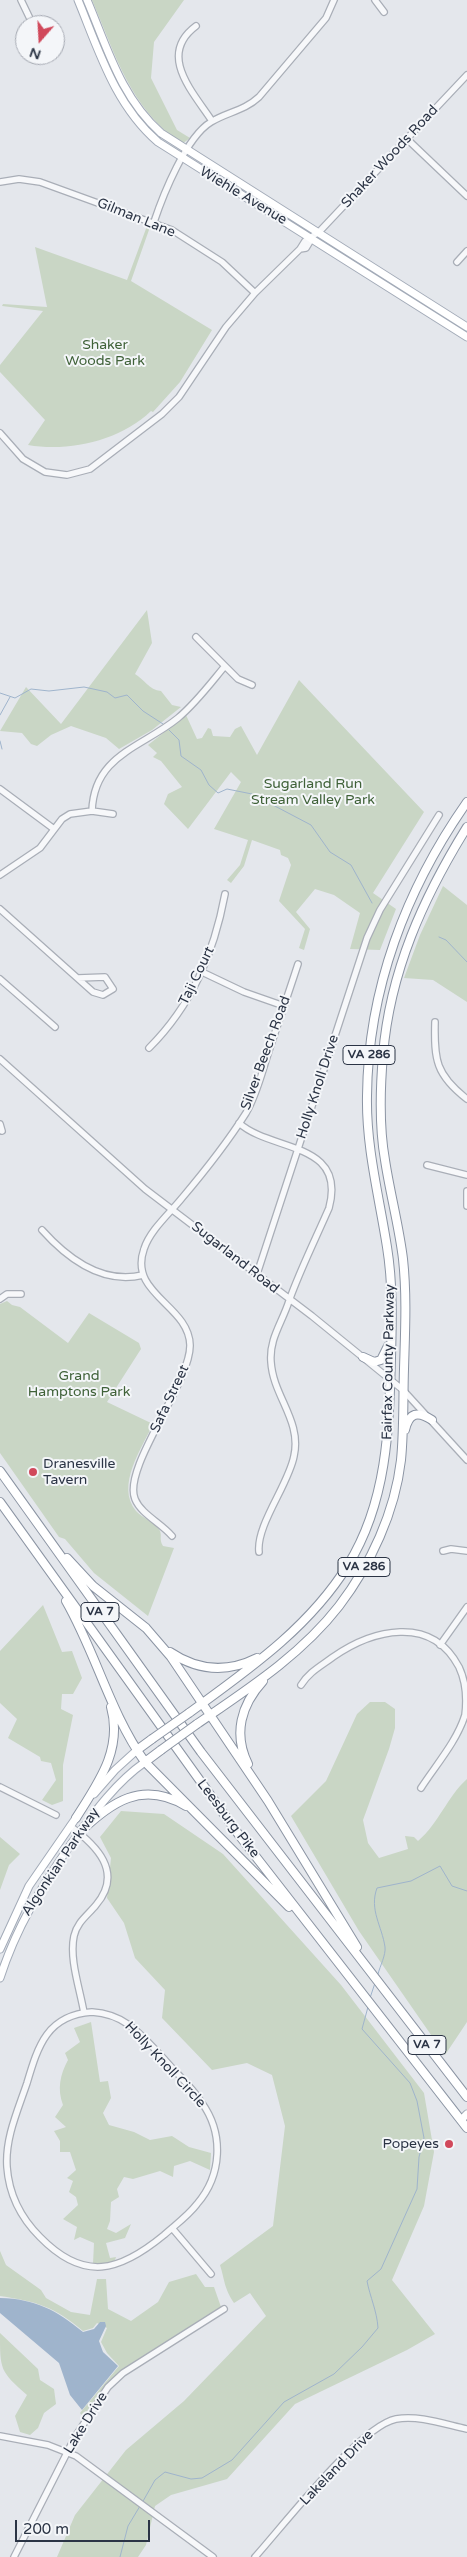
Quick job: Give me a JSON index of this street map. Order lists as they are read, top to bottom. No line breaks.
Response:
{"streets":{"highway":["VA 286","Fairfax County Parkway","VA 7","Leesburg Pike"],"main road":["Wiehle Avenue","Algonkian Parkway"],"street":["Shaker Woods Road","Gilman Lane","Taji Court","Silver Beech Road","Holly Knoll Drive","Sugarland Road","Safa Street","Holly Knoll Circle","Lake Drive","Lakeland Drive"]},"crossings":[["Shaker Woods Road","Wiehle Avenue"],["Shaker Woods Road","Gilman Lane"],["Silver Beech Road","Sugarland Road"],["Holly Knoll Drive","Sugarland Road"],["Sugarland Road","Fairfax County Parkway"],["Fairfax County Parkway","Algonkian Parkway"]],"parks":["Shaker Woods Park","Sugarland Run Stream Valley Park","Grand Hamptons Park"],"places":["Dranesville Tavern","Popeyes"],"scale_bar":"200 m","north":"bottom"}
